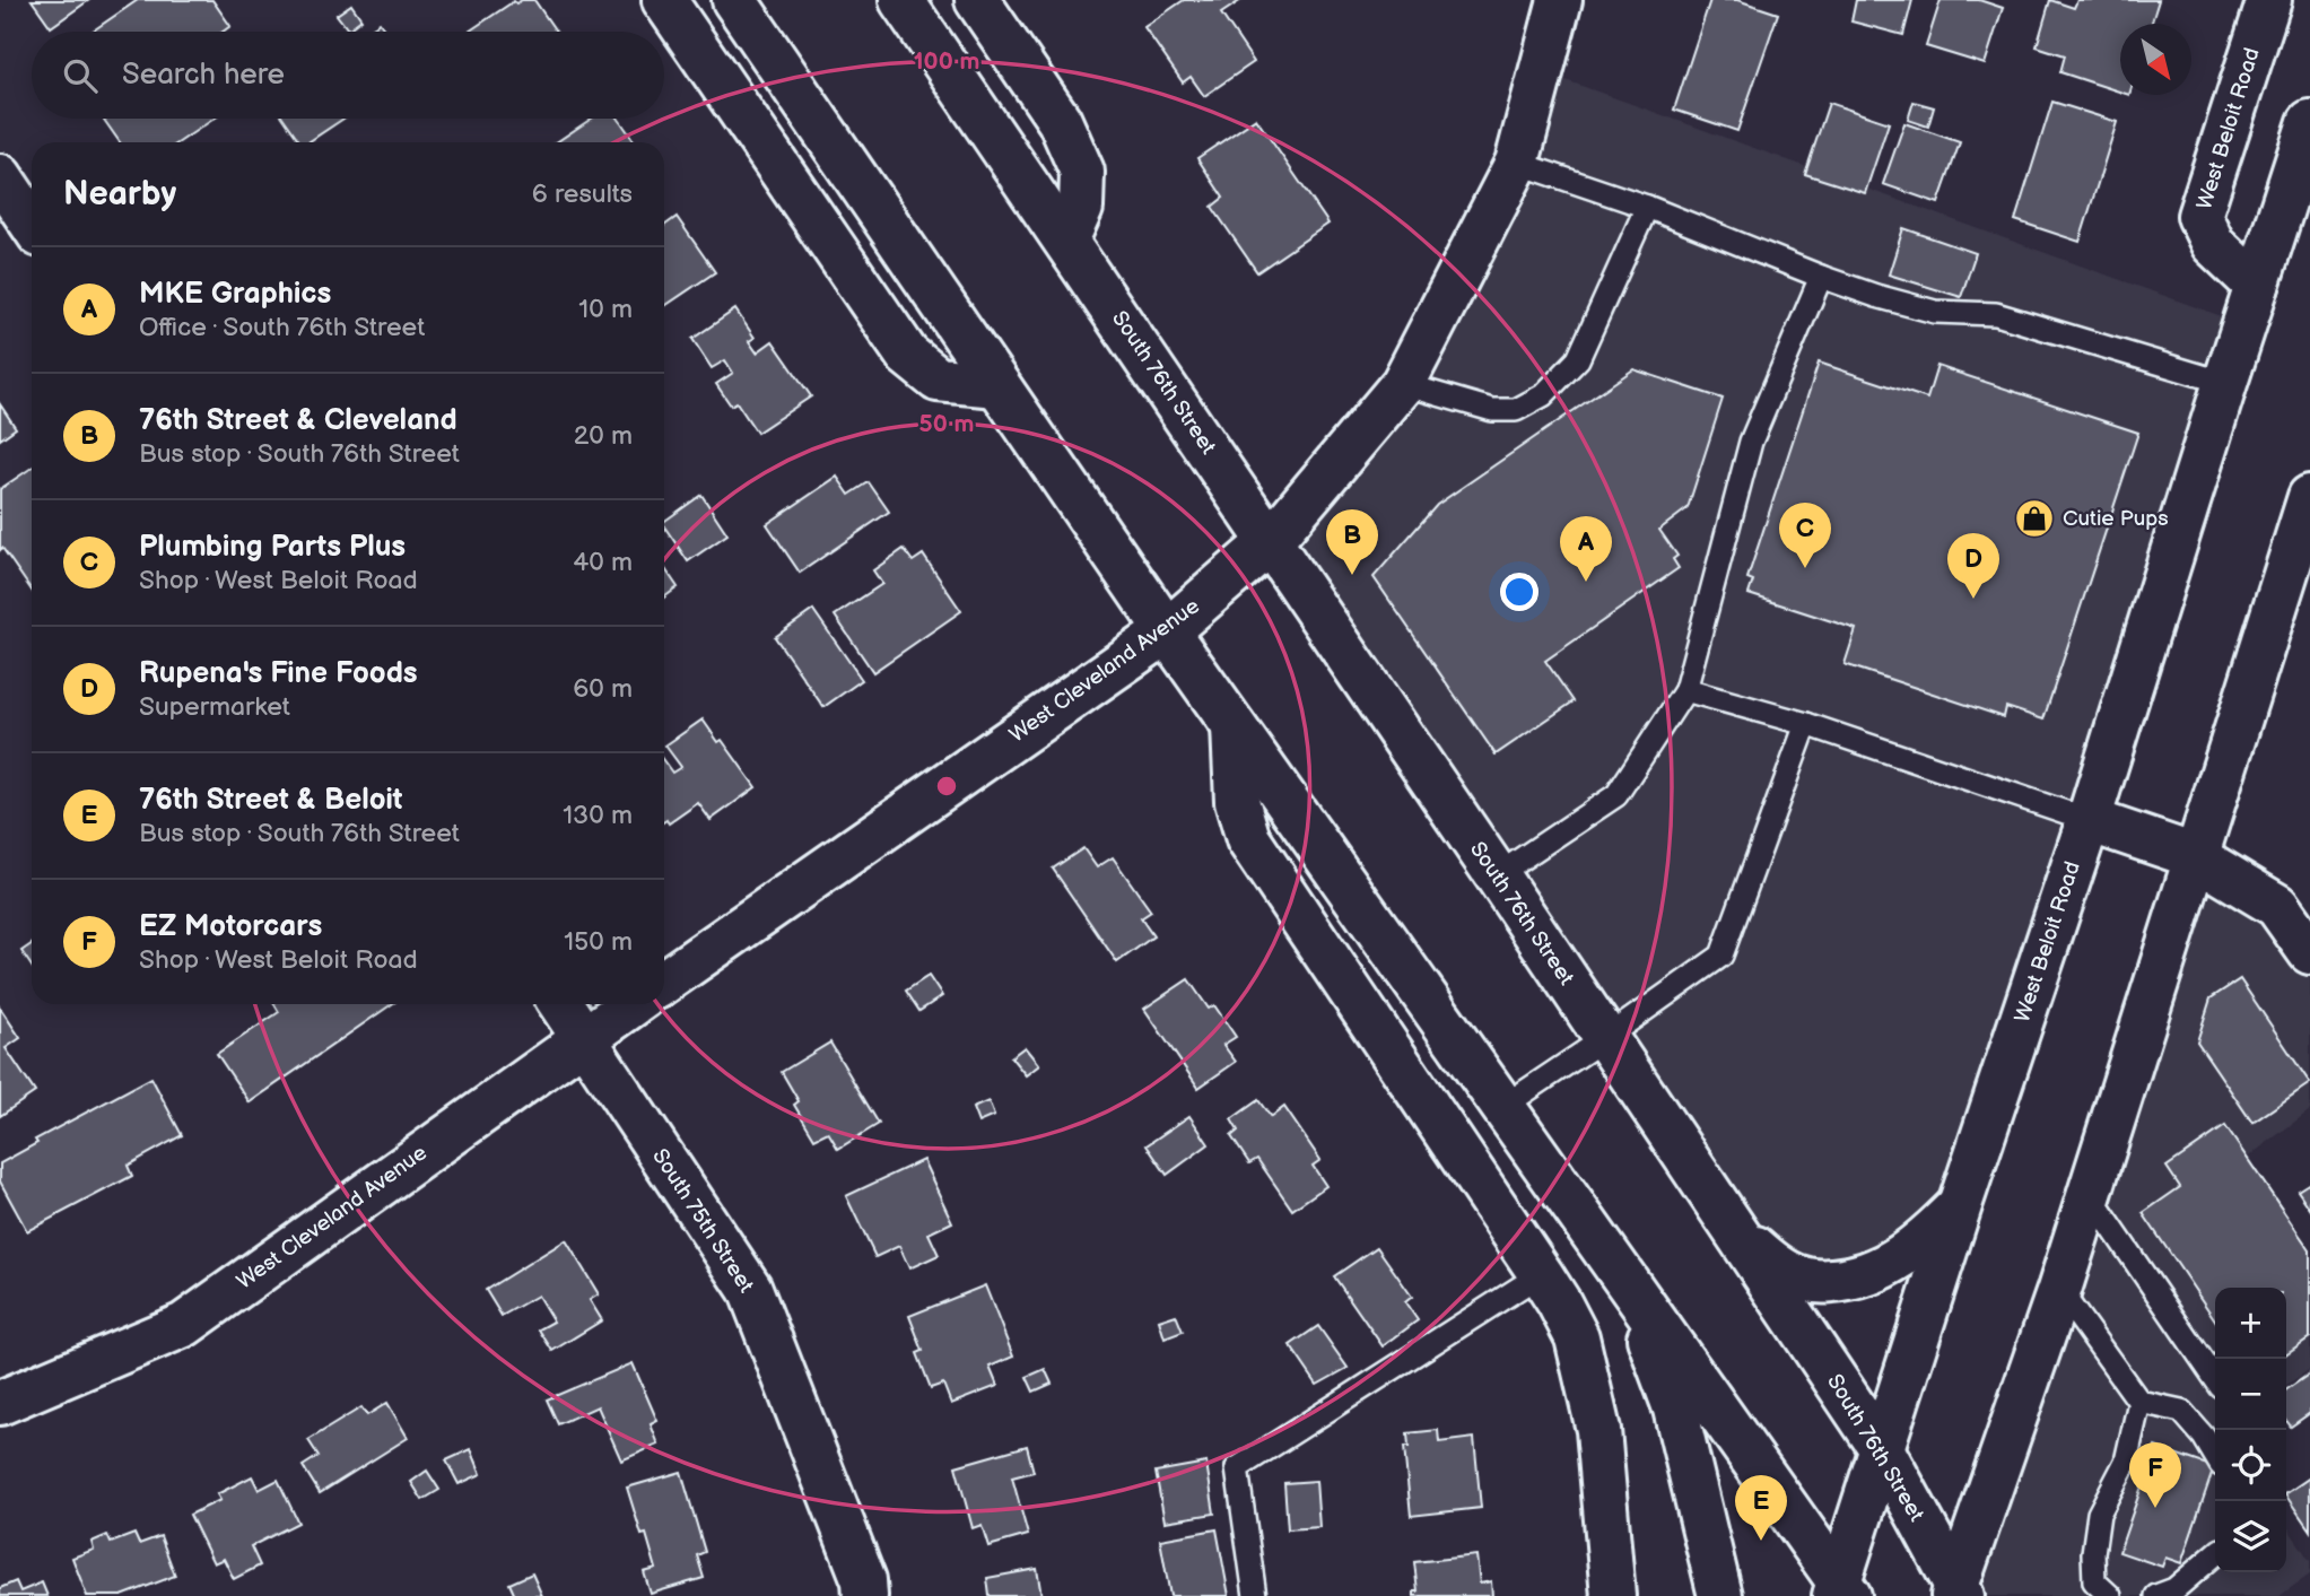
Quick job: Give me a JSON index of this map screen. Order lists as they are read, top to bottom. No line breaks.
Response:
{"streets":{"main road":["West Beloit Road","South 76th Street","West Cleveland Avenue","South 75th Street"]},"crossings":[["West Beloit Road","South 76th Street"],["South 76th Street","West Cleveland Avenue"],["West Cleveland Avenue","South 75th Street"]],"places":{"shop":["Cutie Pups"]},"north":"bottom right","page":{"search":"Search here","heading":["Nearby","6 results"],"list":[{"mark":"A","name":"MKE Graphics","note":"Office · South 76th Street","value":"10 m"},{"mark":"B","name":"76th Street & Cleveland","note":"Bus stop · South 76th Street","value":"20 m"},{"mark":"C","name":"Plumbing Parts Plus","note":"Shop · West Beloit Road","value":"40 m"},{"mark":"D","name":"Rupena's Fine Foods","note":"Supermarket","value":"60 m"},{"mark":"E","name":"76th Street & Beloit","note":"Bus stop · South 76th Street","value":"130 m"},{"mark":"F","name":"EZ Motorcars","note":"Shop · West Beloit Road","value":"150 m"}],"pins":["C","B","A","D","F","E"],"map_buttons":["+","−"]},"rings":["100 m","50 m"]}
